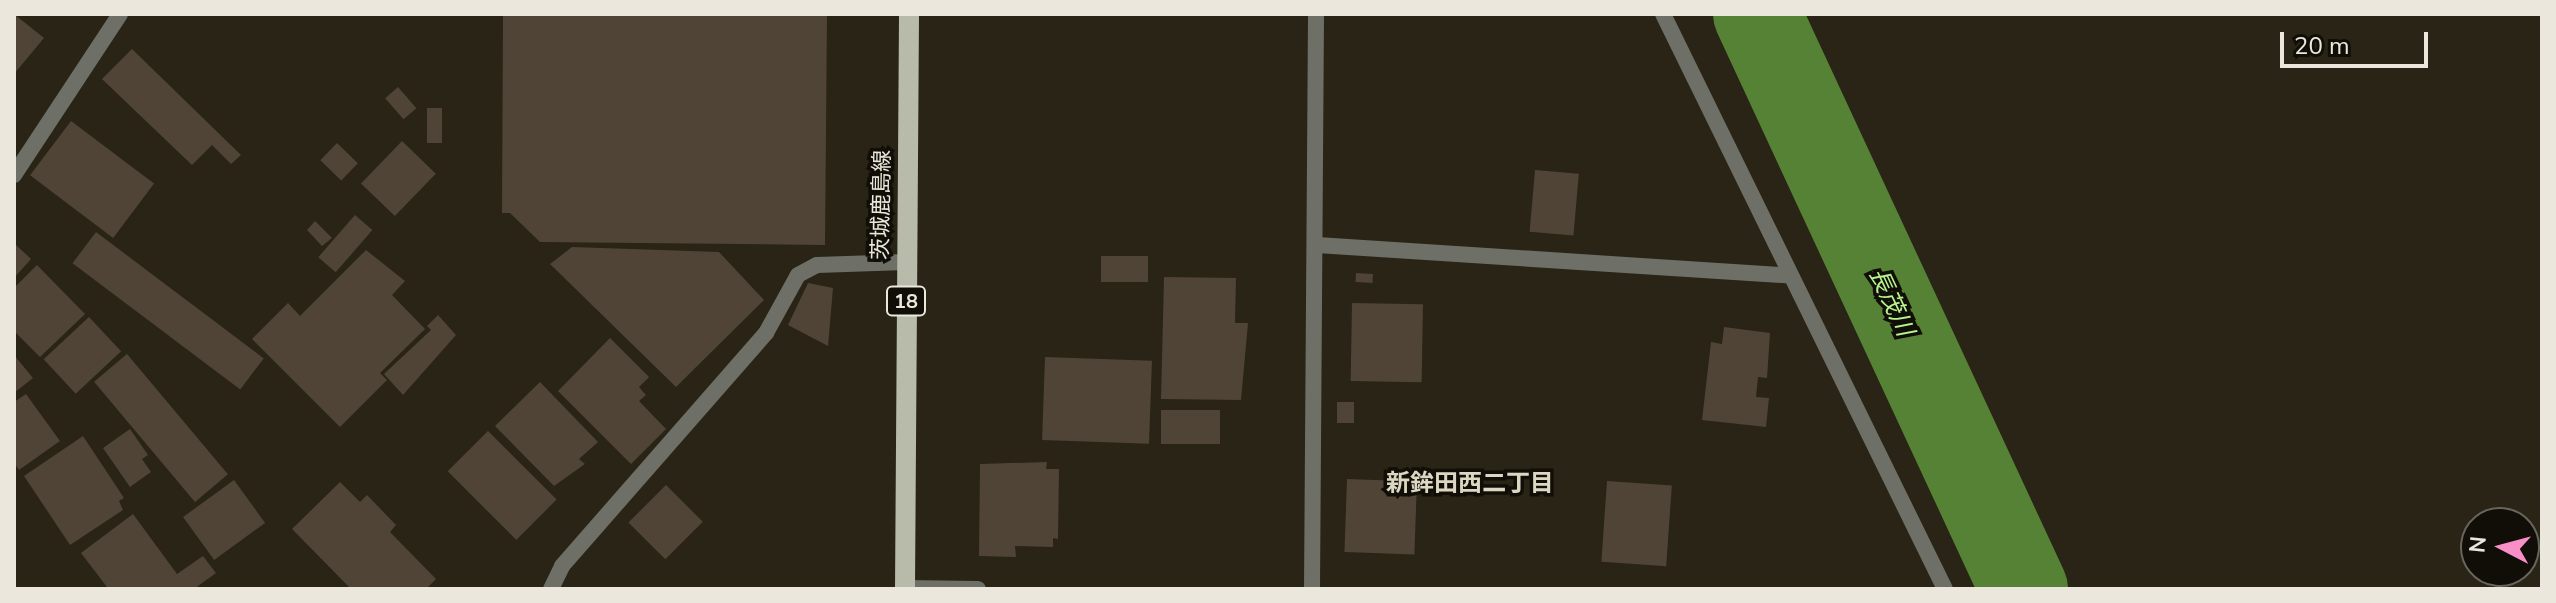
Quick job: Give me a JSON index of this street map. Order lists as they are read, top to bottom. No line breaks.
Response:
{"streets":{"main road":["茨城鹿島線","18"]},"districts":["新鉾田西二丁目"],"water":["長茂川"],"scale_bar":"20 m","north":"left"}
